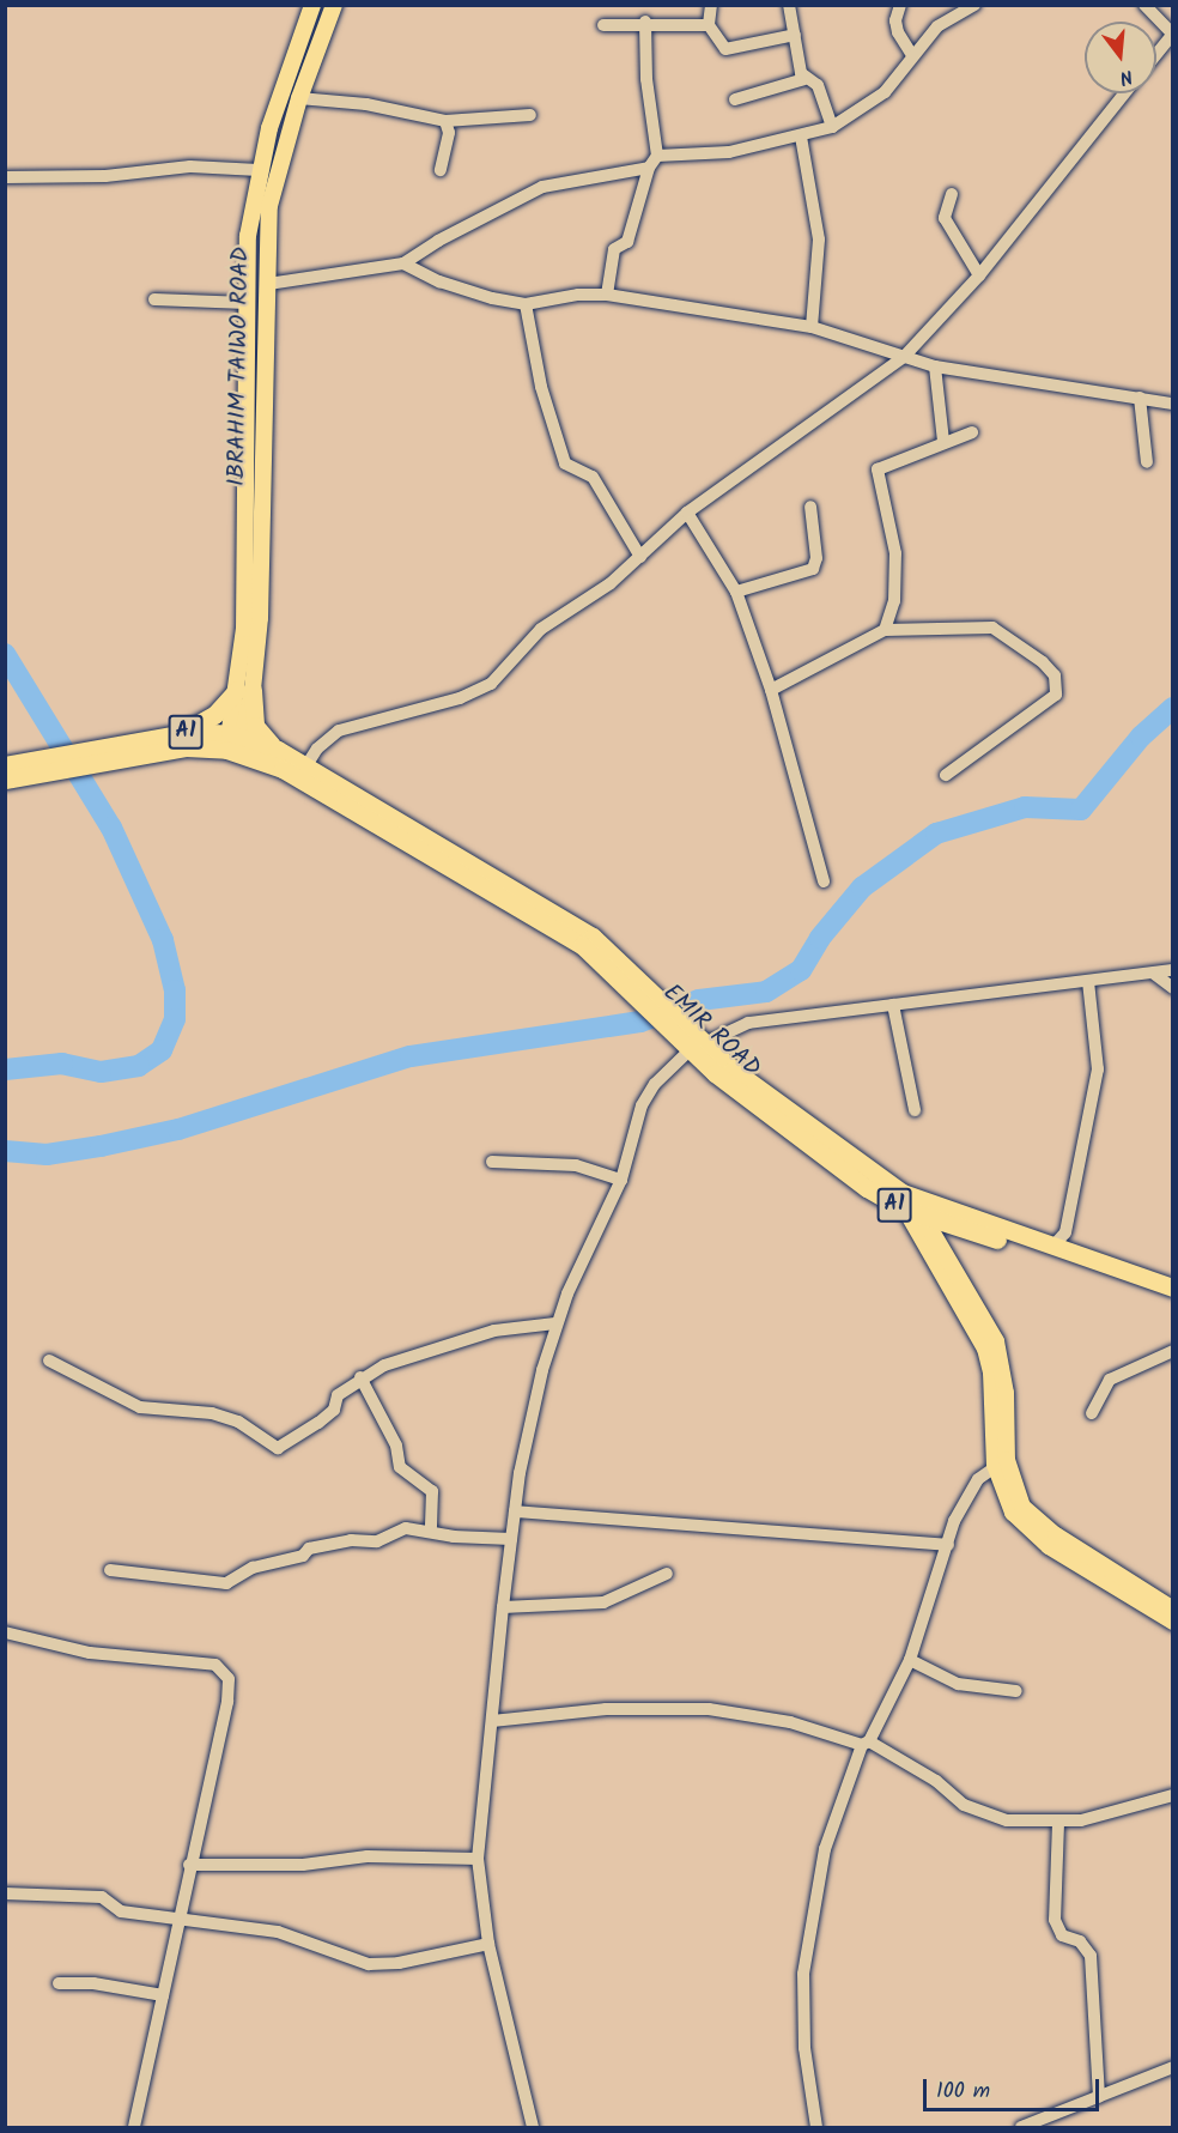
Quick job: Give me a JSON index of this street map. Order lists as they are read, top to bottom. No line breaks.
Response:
{"streets":{"highway":["A1","EMIR ROAD"],"main road":["IBRAHIM TAIWO ROAD"]},"crossings":[["IBRAHIM TAIWO ROAD","A1"],["IBRAHIM TAIWO ROAD","EMIR ROAD"],["A1","EMIR ROAD"]],"scale_bar":"100 m","north":"bottom"}
